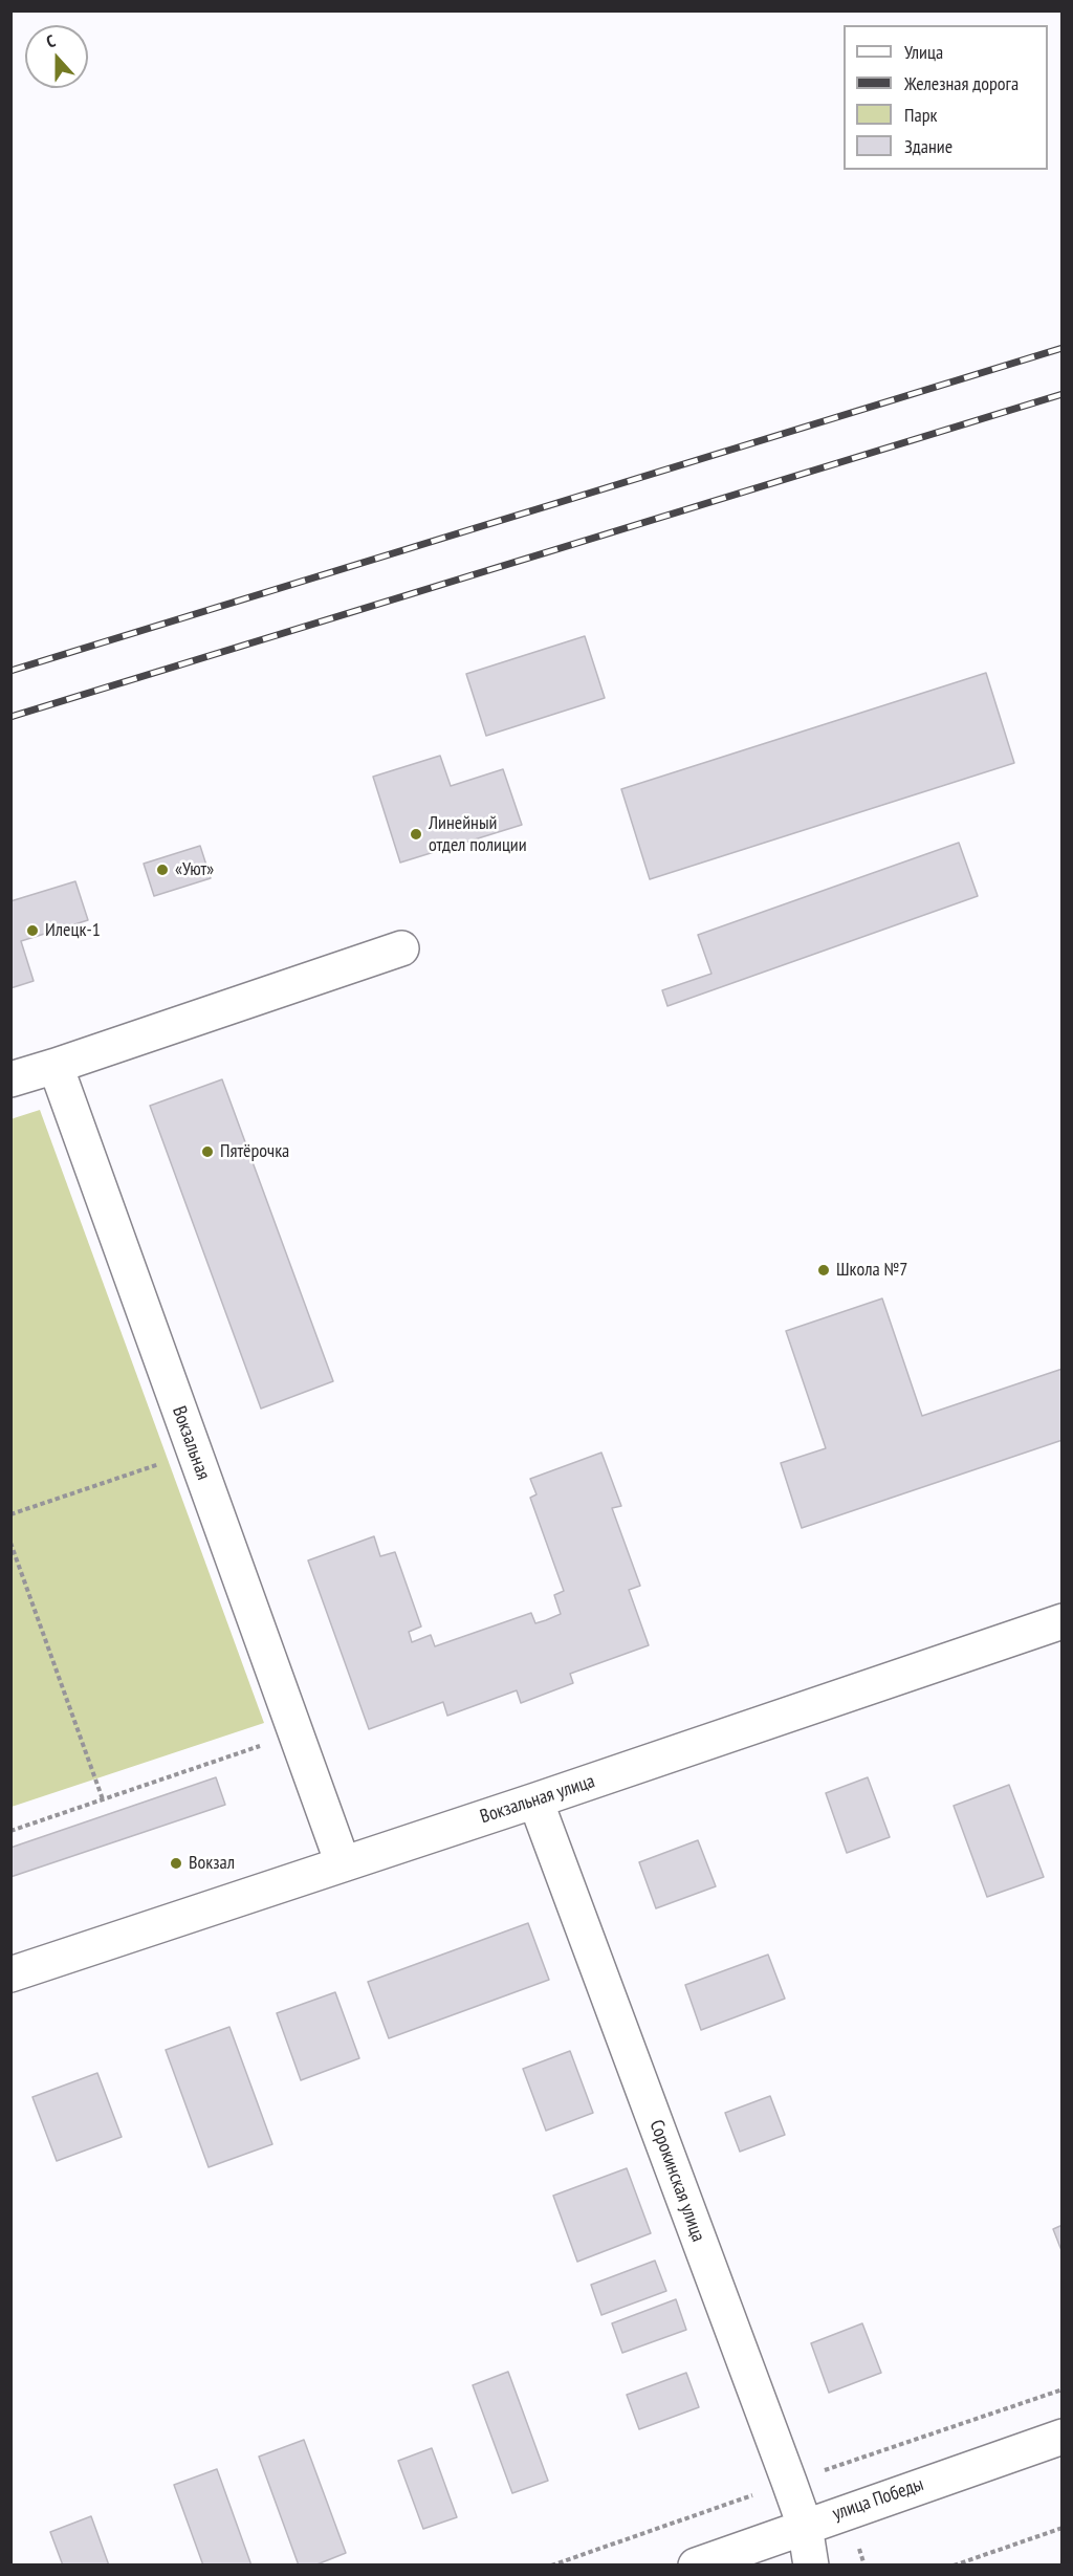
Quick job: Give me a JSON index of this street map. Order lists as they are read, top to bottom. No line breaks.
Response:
{"streets":{"street":["Вокзальная","Вокзальная улица","Сорокинская улица","улица Победы"]},"crossings":[["Вокзальная","Вокзальная улица"],["Вокзальная улица","Сорокинская улица"],["Сорокинская улица","улица Победы"]],"places":["Линейный отдел полиции","«Уют»","Илецк-1","Пятёрочка","Школа №7","Вокзал"],"legend":["Улица","Железная дорога","Парк","Здание"],"north":"top"}
